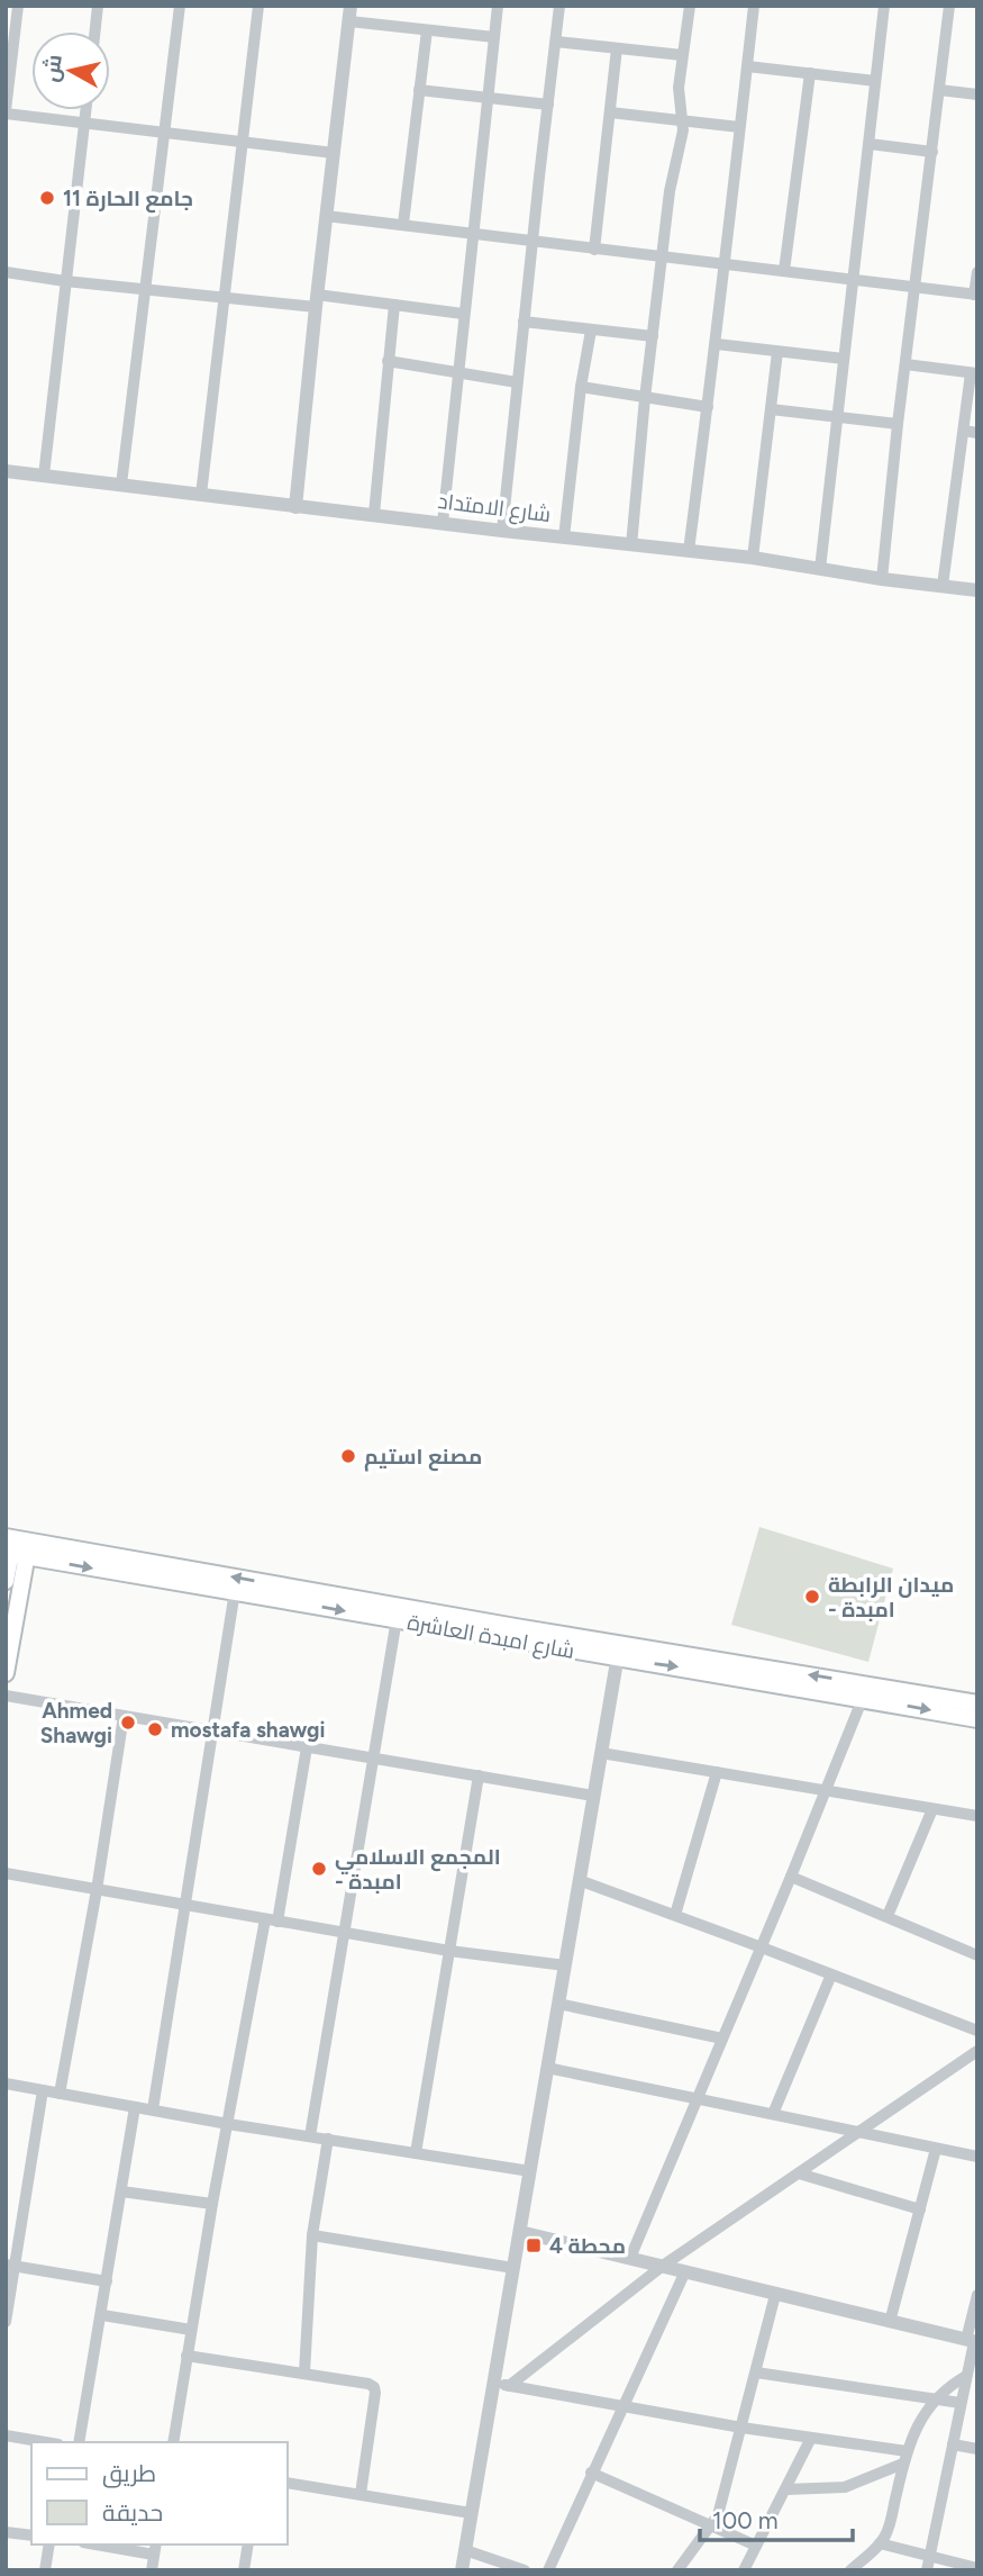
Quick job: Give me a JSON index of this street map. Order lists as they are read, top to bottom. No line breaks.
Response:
{"streets":{"main road":["شارع امبدة العاشرة"],"street":["شارع الامتداد"]},"places":{"other":["جامع الحارة 11","مصنع استيم","ميدان الرابطة - امبدة","Ahmed Shawgi","mostafa shawgi","المجمع الاسلامي - امبدة"],"transit":["محطة 4"]},"legend":["طريق","حديقة"],"scale_bar":"100 m","north":"left"}
